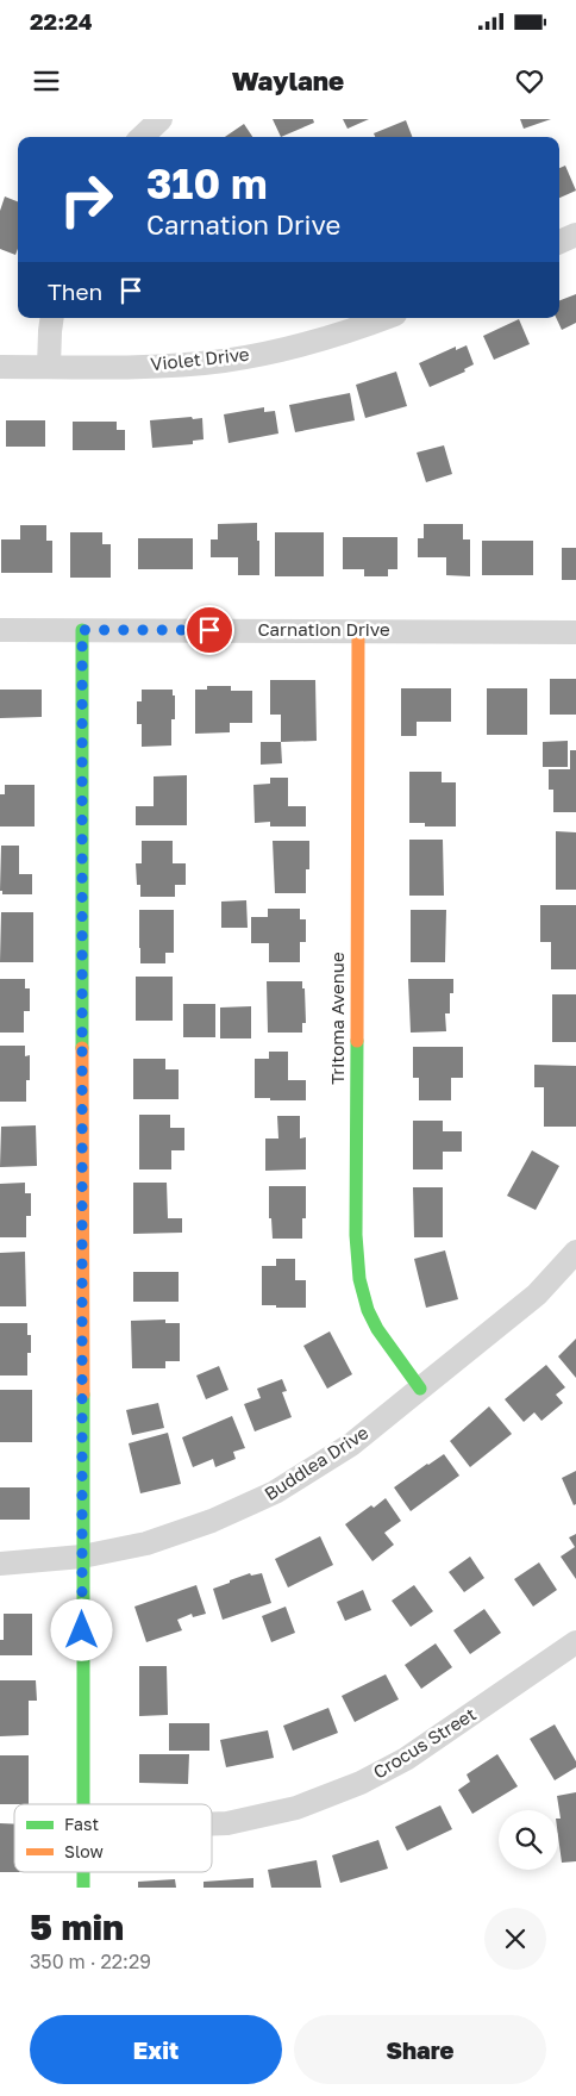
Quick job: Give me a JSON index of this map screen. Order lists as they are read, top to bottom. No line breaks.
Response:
{"streets":{"street":["Violet Drive","Carnation Drive","Tritoma Avenue","Buddlea Drive","Crocus Street"]},"crossings":[["Carnation Drive","Tritoma Avenue"],["Tritoma Avenue","Buddlea Drive"]],"legend":["Fast","Slow"],"page":{"status":"22:24","header":"Waylane","turn":["310 m","Carnation Drive"],"then":"Then","heading":["5 min","350 m · 22:29"],"buttons":["Exit","Share"]}}
